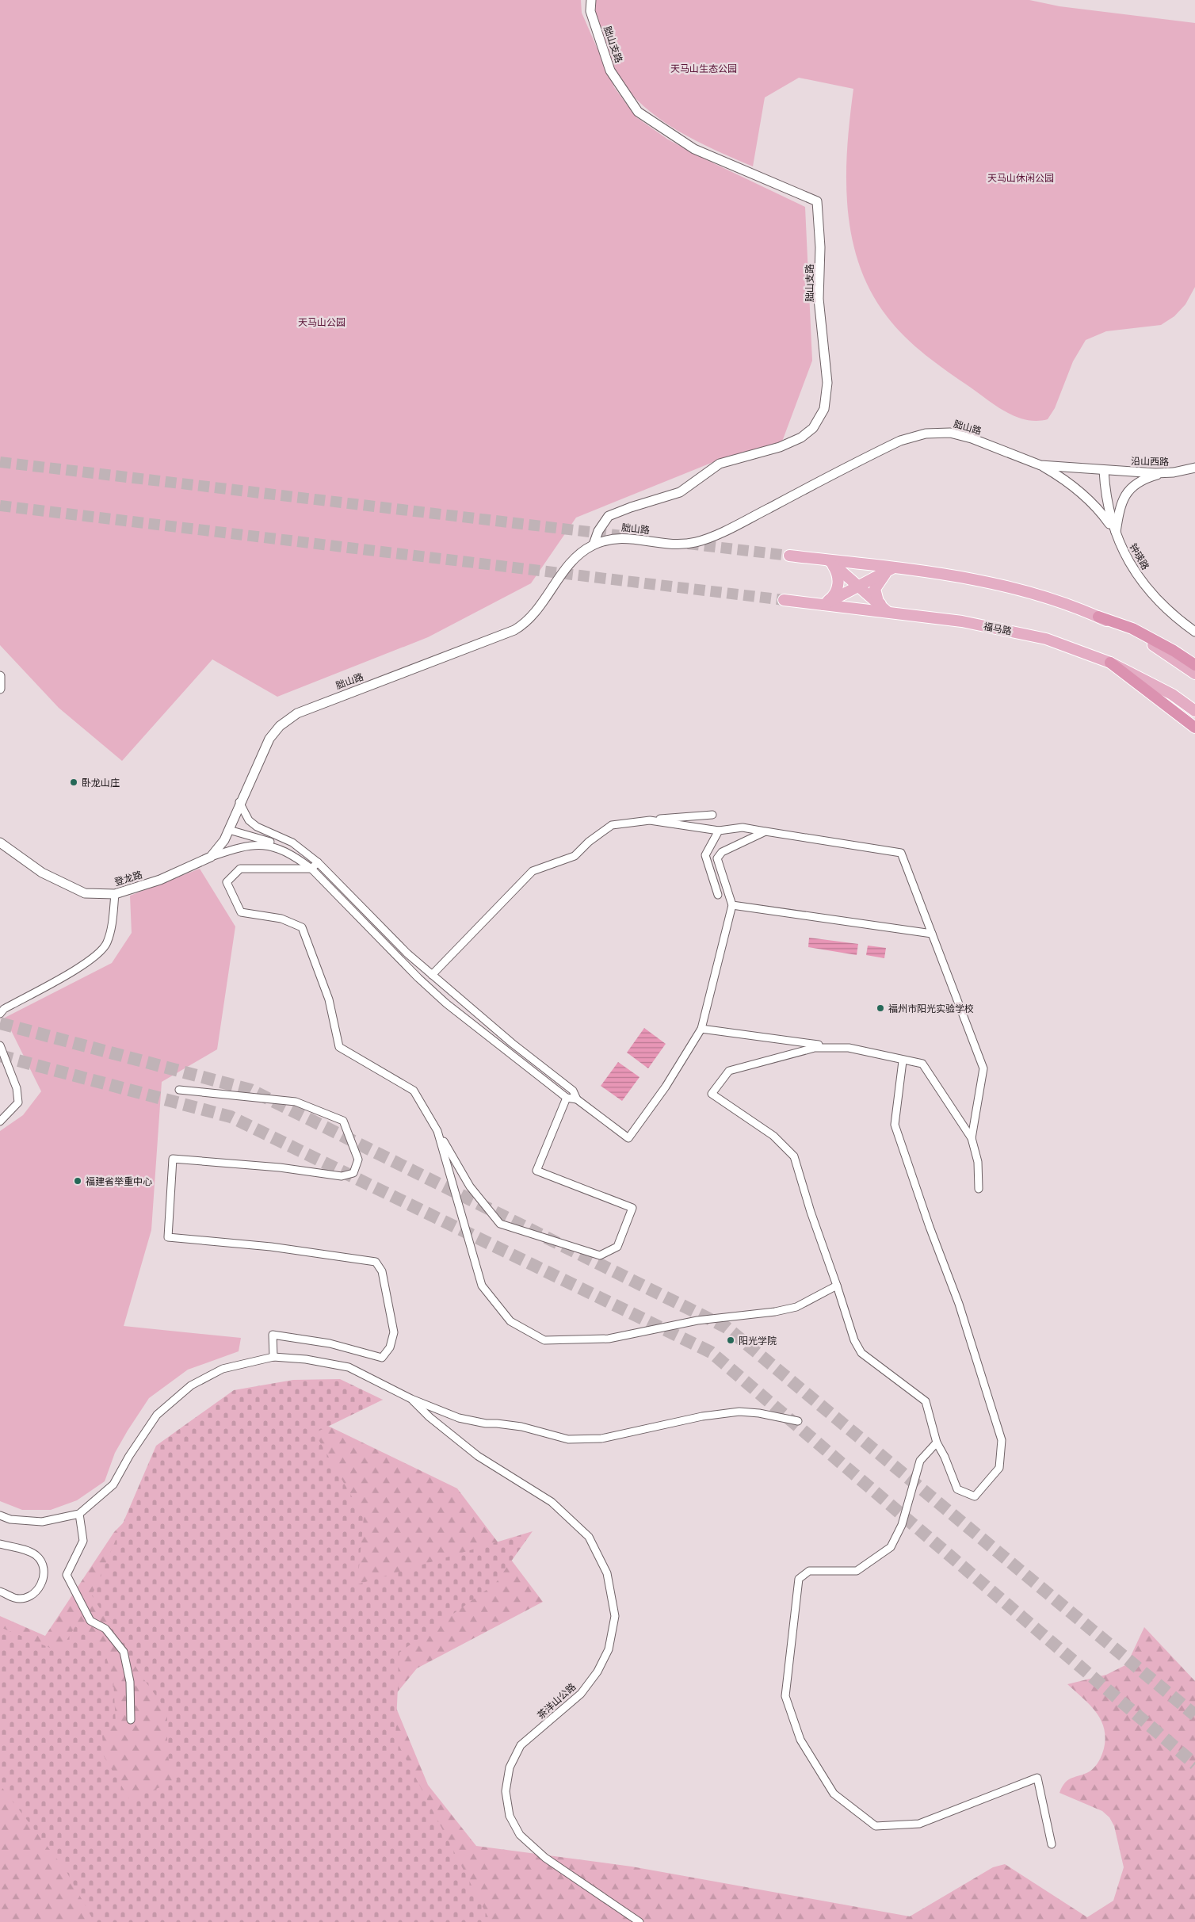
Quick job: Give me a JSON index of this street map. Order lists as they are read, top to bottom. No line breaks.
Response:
{"streets":{"main road":["福马路"],"street":["胐山支路","胐山路","沿山西路","钟瑛路","登龙路","茶洋山公路"]},"crossings":[["胐山支路","胐山路"],["胐山路","沿山西路"],["胐山路","钟瑛路"],["胐山路","登龙路"],["沿山西路","钟瑛路"]],"parks":["天马山生态公园","天马山休闲公园","天马山公园"],"places":["卧龙山庄","福州市阳光实验学校","福建省举重中心","阳光学院"]}
